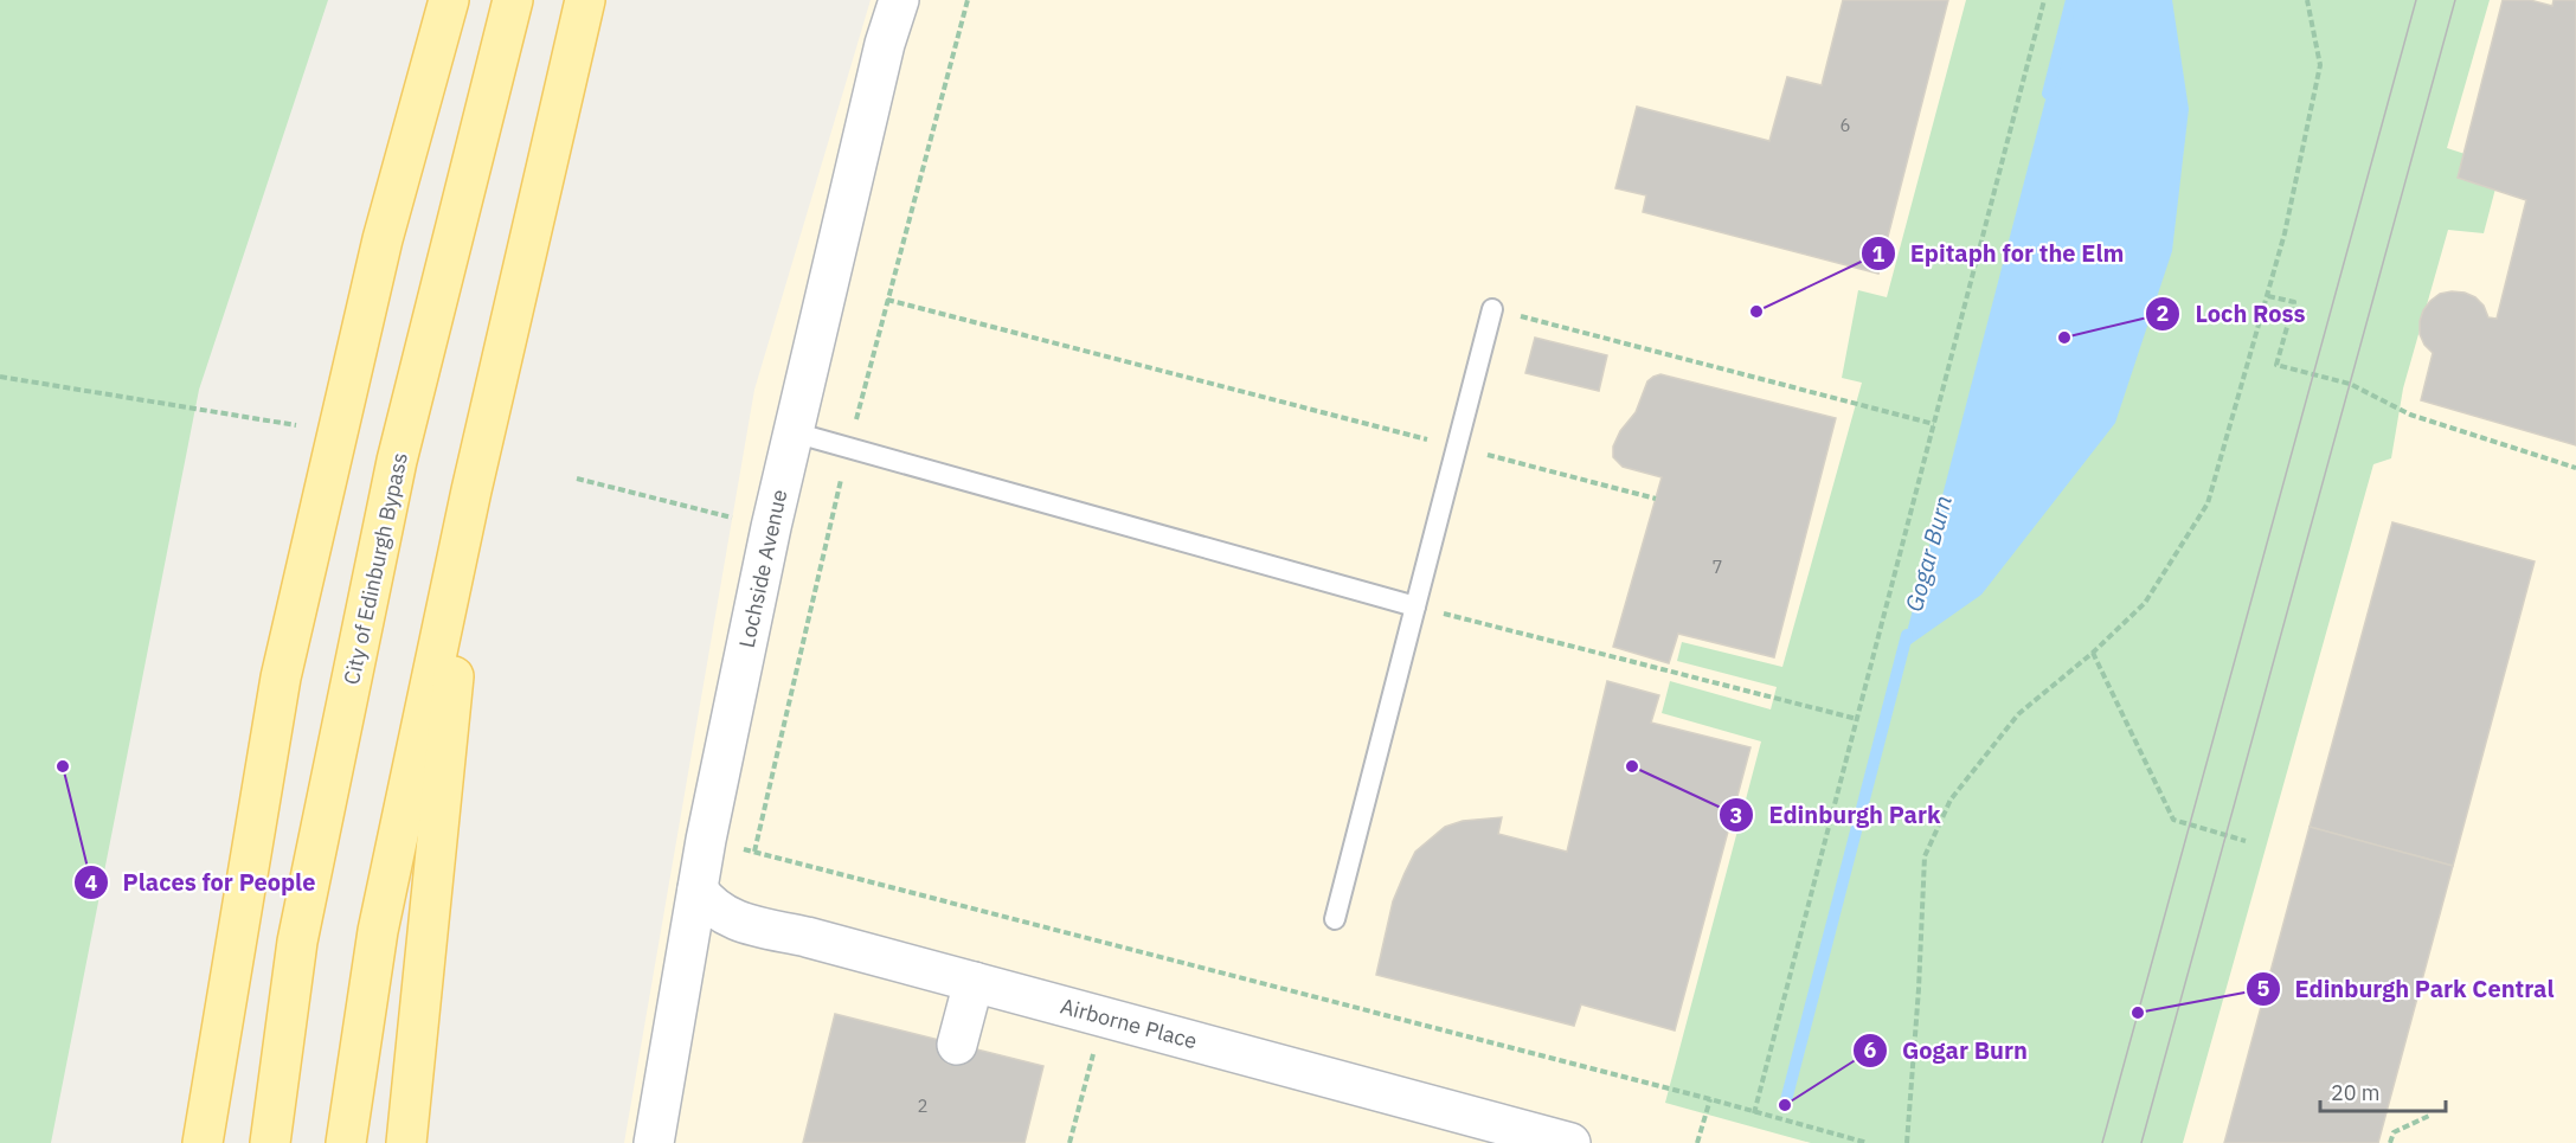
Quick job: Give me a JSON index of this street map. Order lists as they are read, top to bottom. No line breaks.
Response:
{"streets":{"main road":["City of Edinburgh Bypass"],"street":["Lochside Avenue","Airborne Place"]},"crossings":[["Lochside Avenue","Airborne Place"]],"water":["Gogar Burn"],"places":["Epitaph for the Elm","Loch Ross","Places for People","Edinburgh Park","Edinburgh Park Central","Gogar Burn"],"house_numbers":["6","7","2"],"scale_bar":"20 m"}
